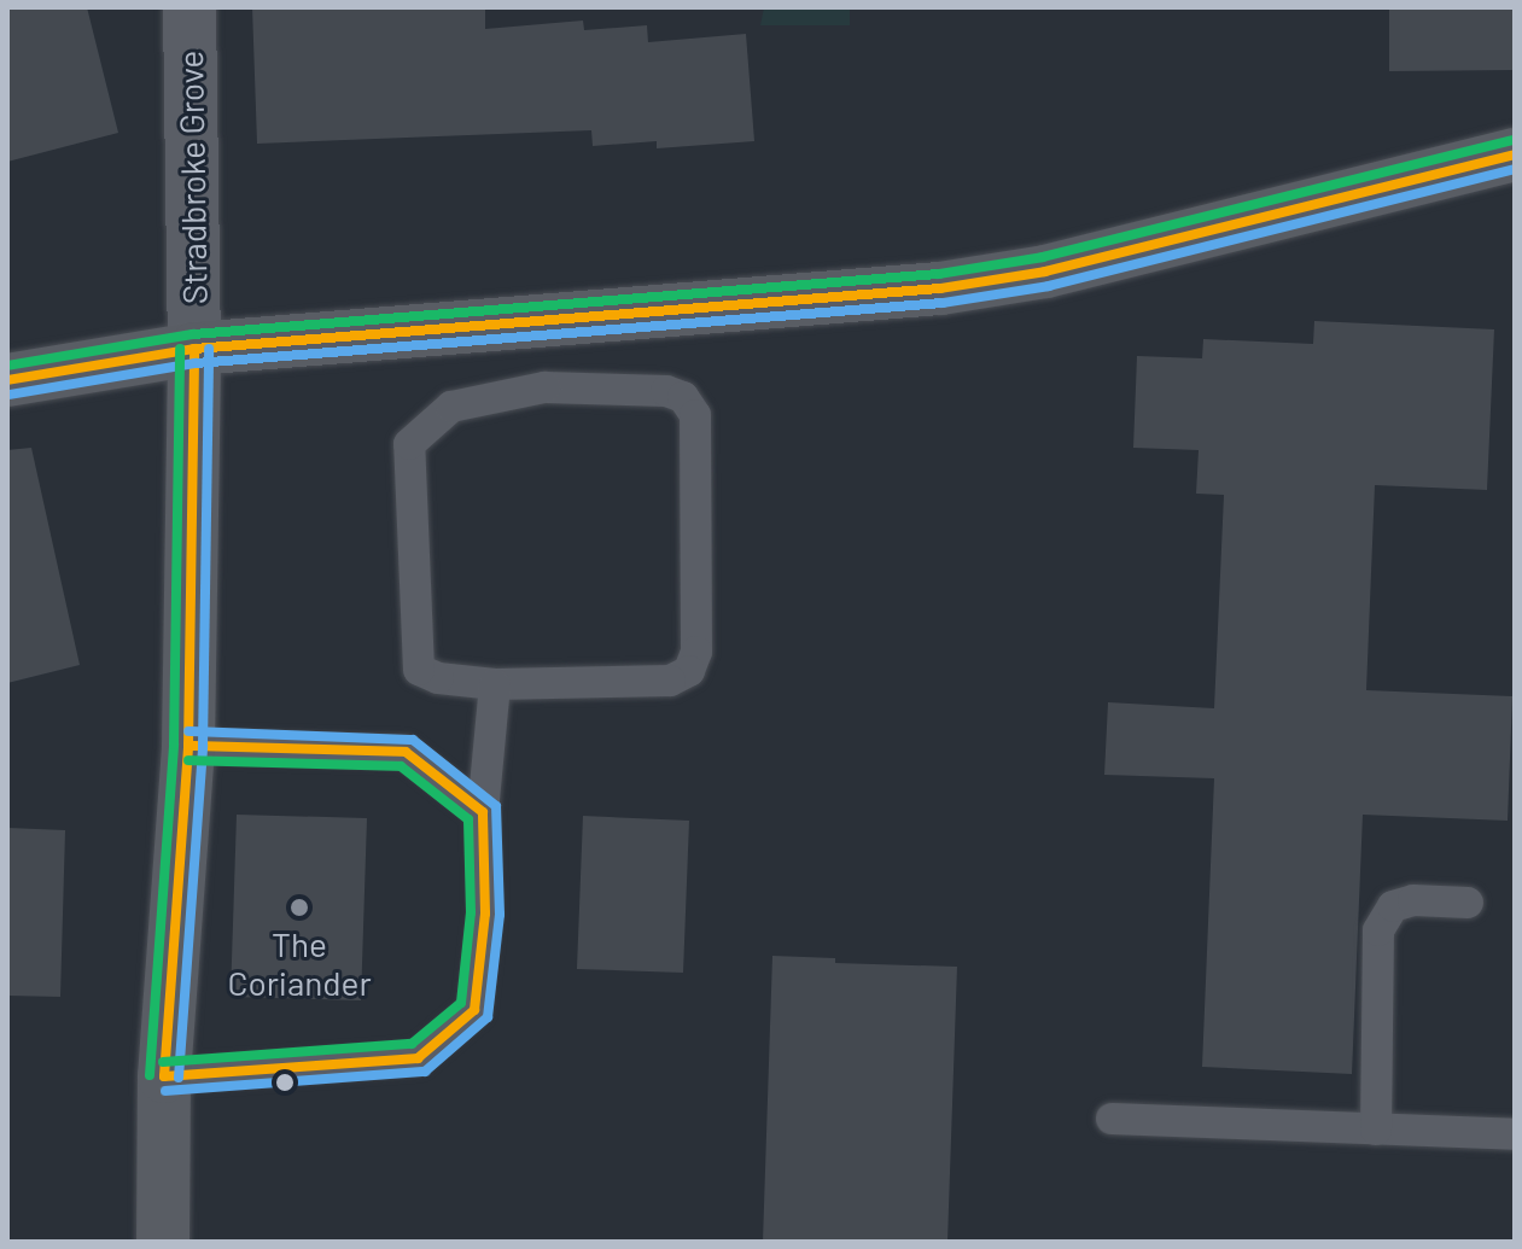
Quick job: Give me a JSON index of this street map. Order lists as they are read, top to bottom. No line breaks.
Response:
{"streets":{"street":["Stradbroke Grove"]},"places":["The Coriander"]}
